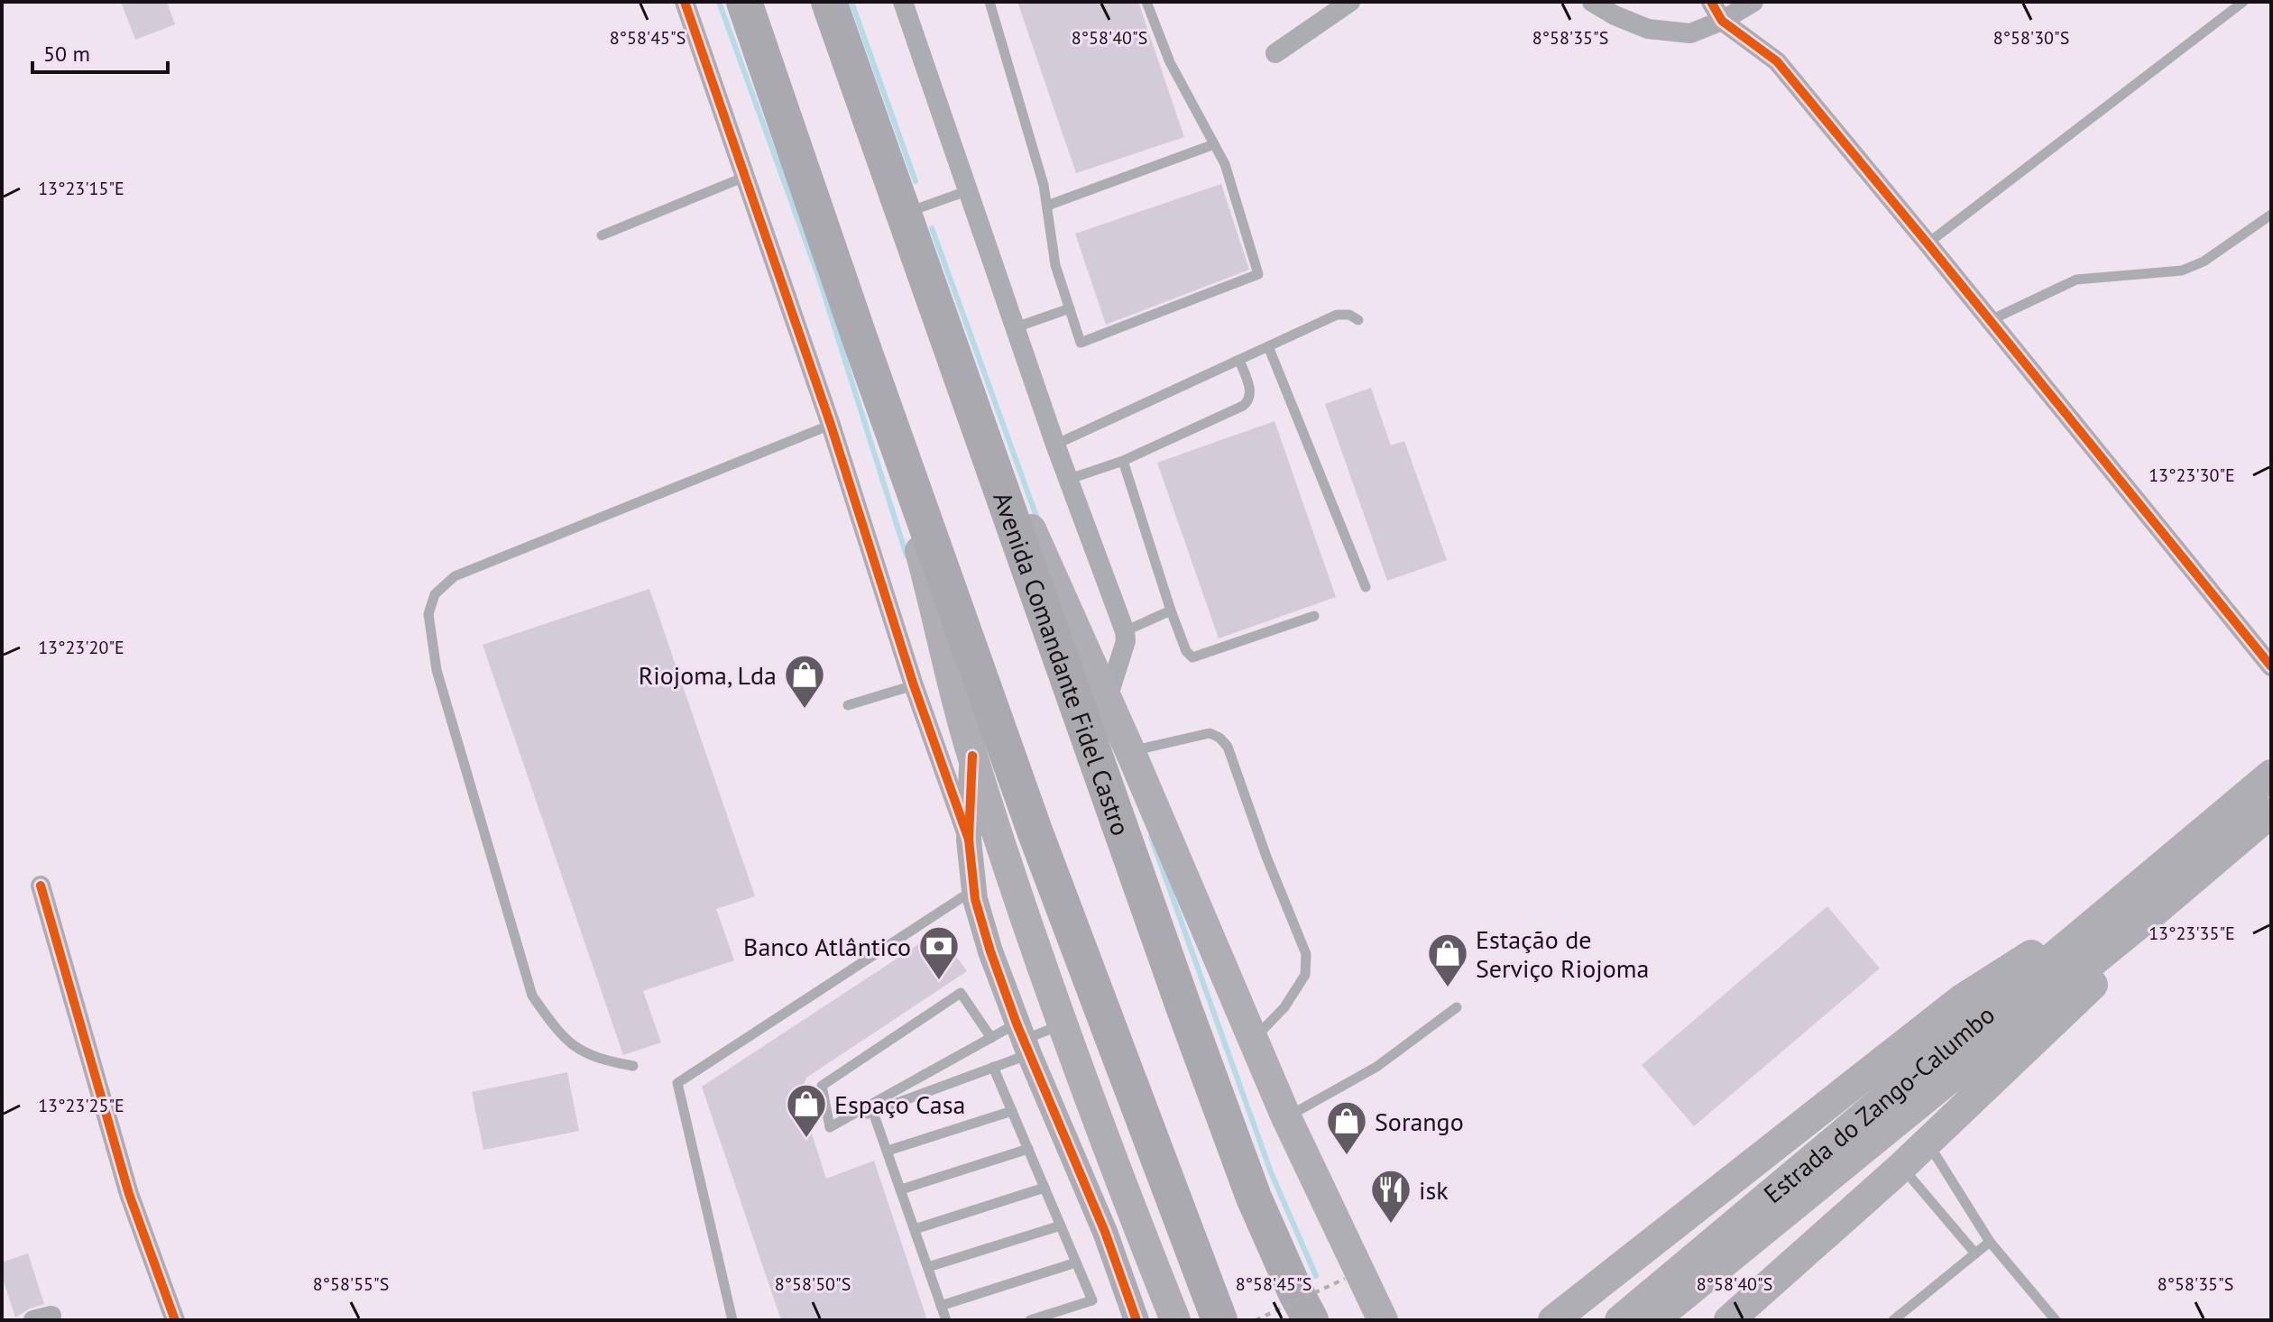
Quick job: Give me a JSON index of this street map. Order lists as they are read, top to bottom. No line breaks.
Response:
{"streets":{"highway":["Avenida Comandante Fidel Castro"],"main road":["Estrada do Zango-Calumbo"]},"places":{"shop":["Riojoma, Lda","Estação de Serviço Riojoma","Espaço Casa","Sorango"],"bank":["Banco Atlântico"],"restaurant":["isk"]},"scale_bar":"50 m","coordinates":["8°58'45\"S","8°58'40\"S","8°58'35\"S","8°58'30\"S","13°23'15\"E","13°23'30\"E","13°23'20\"E","13°23'35\"E","13°23'25\"E","8°58'55\"S","8°58'50\"S"]}
